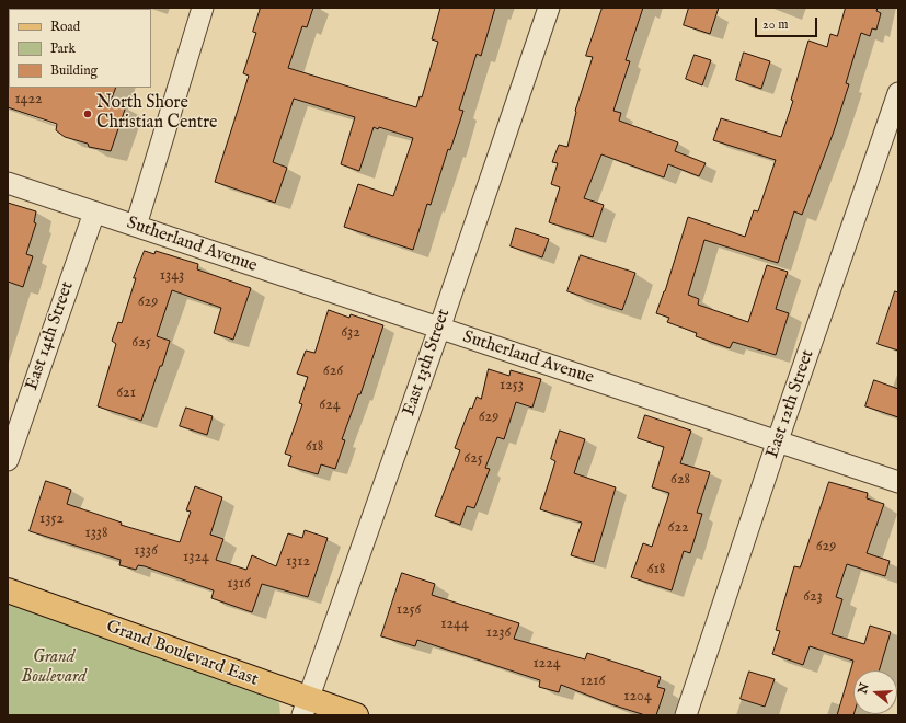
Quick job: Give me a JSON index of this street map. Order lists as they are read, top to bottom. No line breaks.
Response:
{"streets":{"main road":["Grand Boulevard East"],"street":["Sutherland Avenue","East 14th Street","East 13th Street","East 12th Street"]},"crossings":[["Sutherland Avenue","East 14th Street"],["Sutherland Avenue","East 13th Street"],["Sutherland Avenue","East 12th Street"],["East 13th Street","Grand Boulevard East"]],"parks":["Grand Boulevard"],"places":["North Shore Christian Centre"],"house_numbers":["1422","1343","629","632","625","626","1253","621","624","629","618","625","628","1352","622","1338","629","1336","1324","1312","618","1316","623","1256","1244","1236","1224","1216","1204"],"legend":["Road","Park","Building"],"scale_bar":"20 m","north":"left"}
